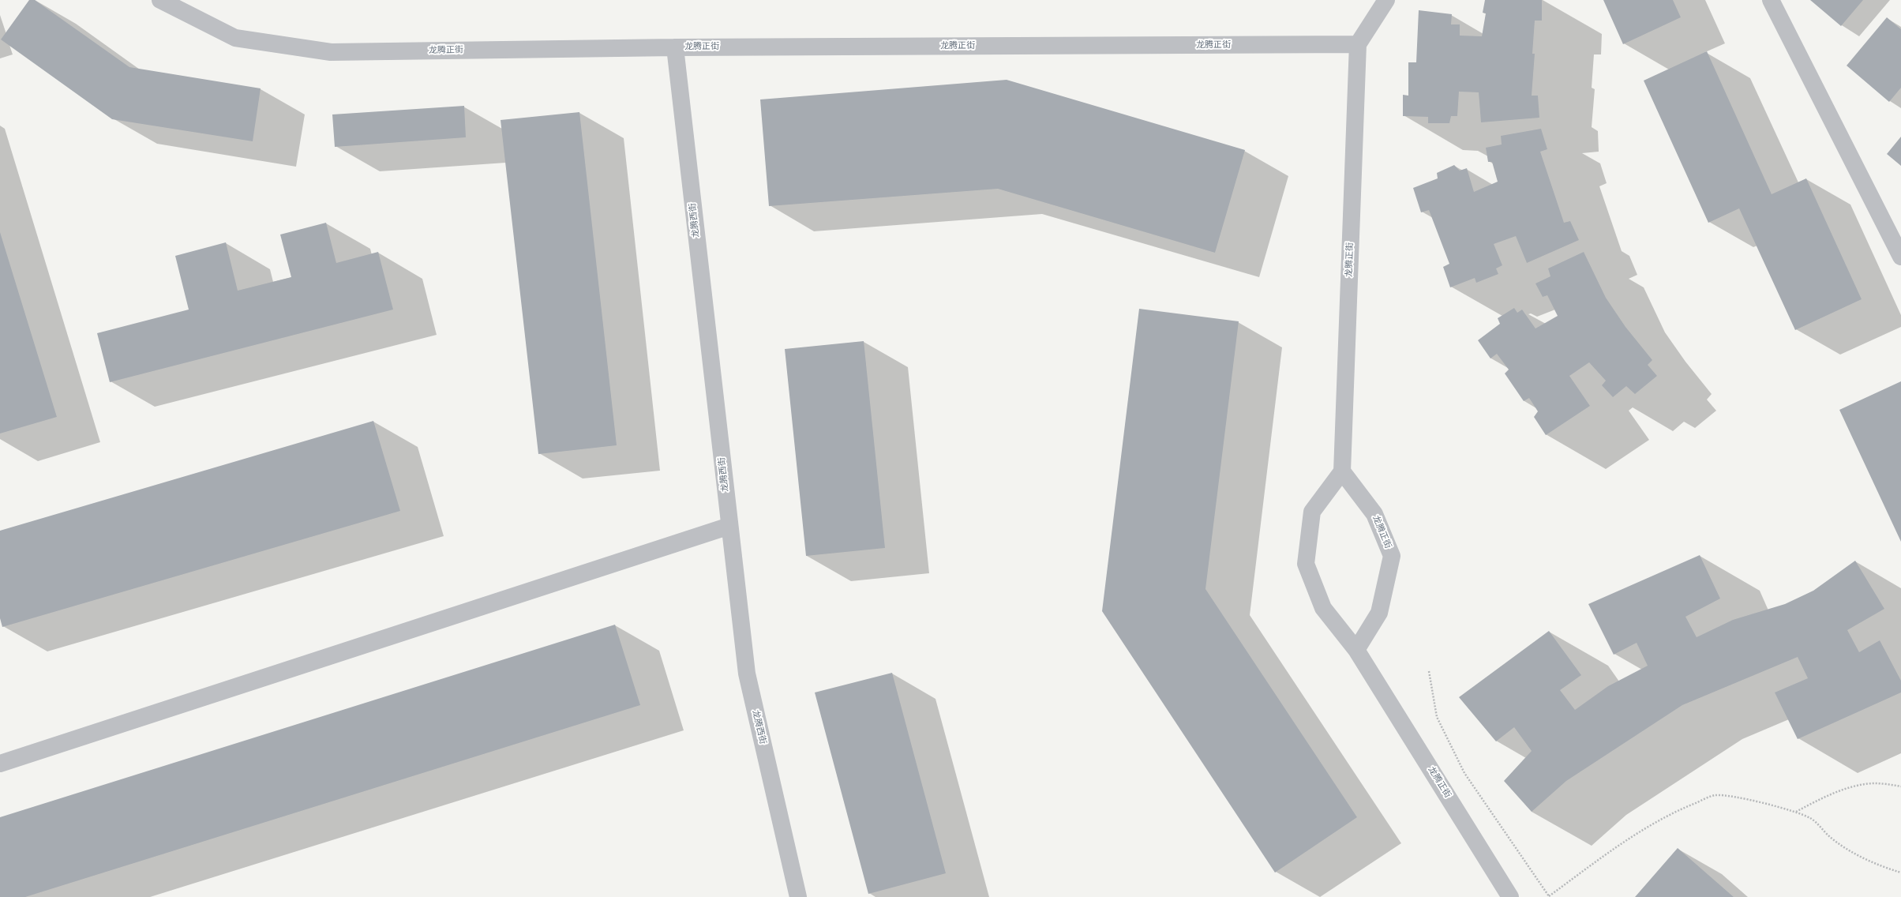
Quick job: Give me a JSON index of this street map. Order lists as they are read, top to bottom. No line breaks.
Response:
{"streets":{"street":["龙腾正街","龙腾西街"]},"crossings":[["龙腾正街","龙腾西街"]]}
